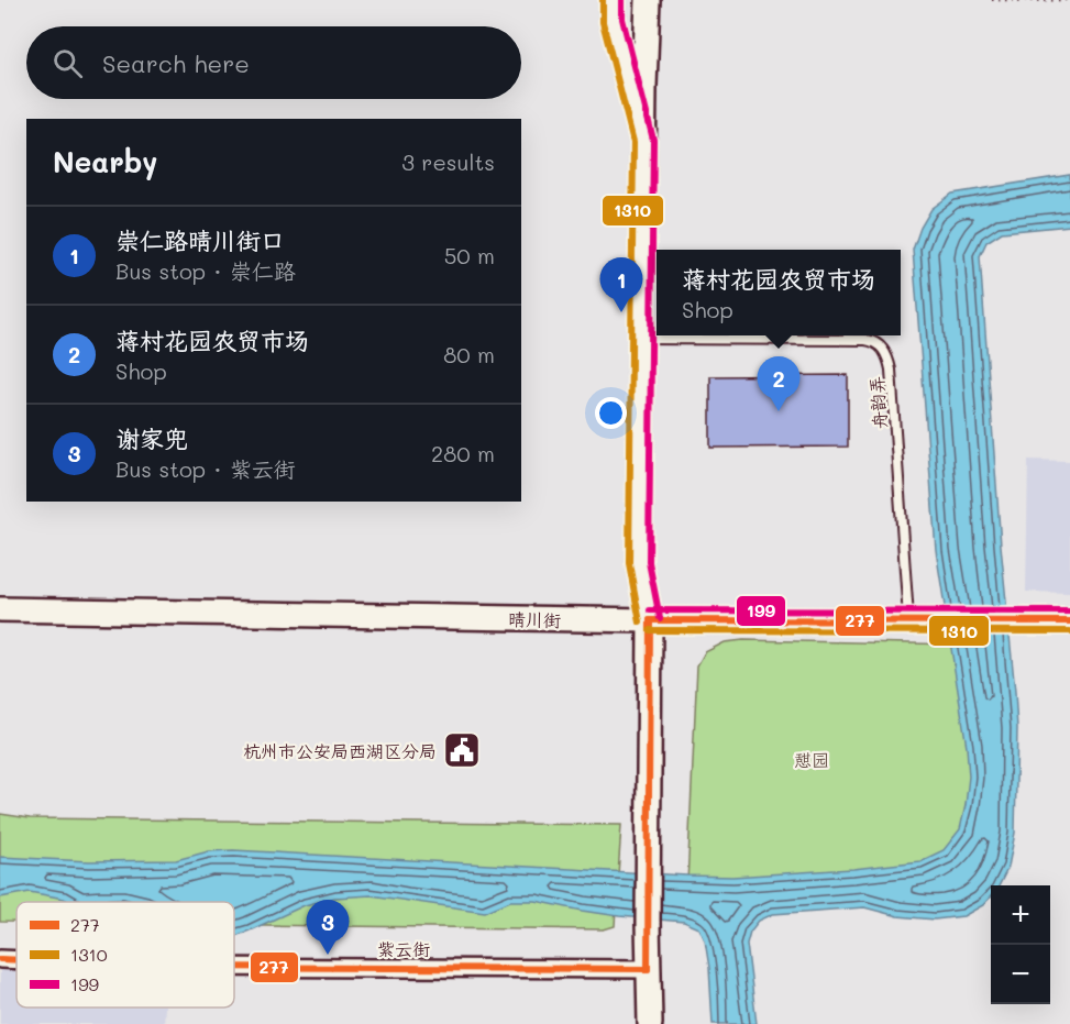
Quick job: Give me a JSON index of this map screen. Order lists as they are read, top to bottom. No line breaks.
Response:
{"streets":{"street":["晴川街","紫云街"],"lane":["舟韵弄"]},"crossings":[["舟韵弄","晴川街"]],"parks":["憇园"],"places":{"public building":["杭州市公安局西湖区分局"]},"lines":["transit line 1310","transit line 199","transit line 277"],"legend":["277","1310","199"],"page":{"search":"Search here","heading":["Nearby","3 results"],"list":[{"mark":"1","name":"崇仁路晴川街口","note":"Bus stop · 崇仁路","value":"50 m"},{"mark":"2","name":"蒋村花园农贸市场","note":"Shop","value":"80 m"},{"mark":"3","name":"谢家兜","note":"Bus stop · 紫云街","value":"280 m"}],"popup":["蒋村花园农贸市场","Shop"],"pins":["1","2","3"],"map_buttons":["+","−"]}}
